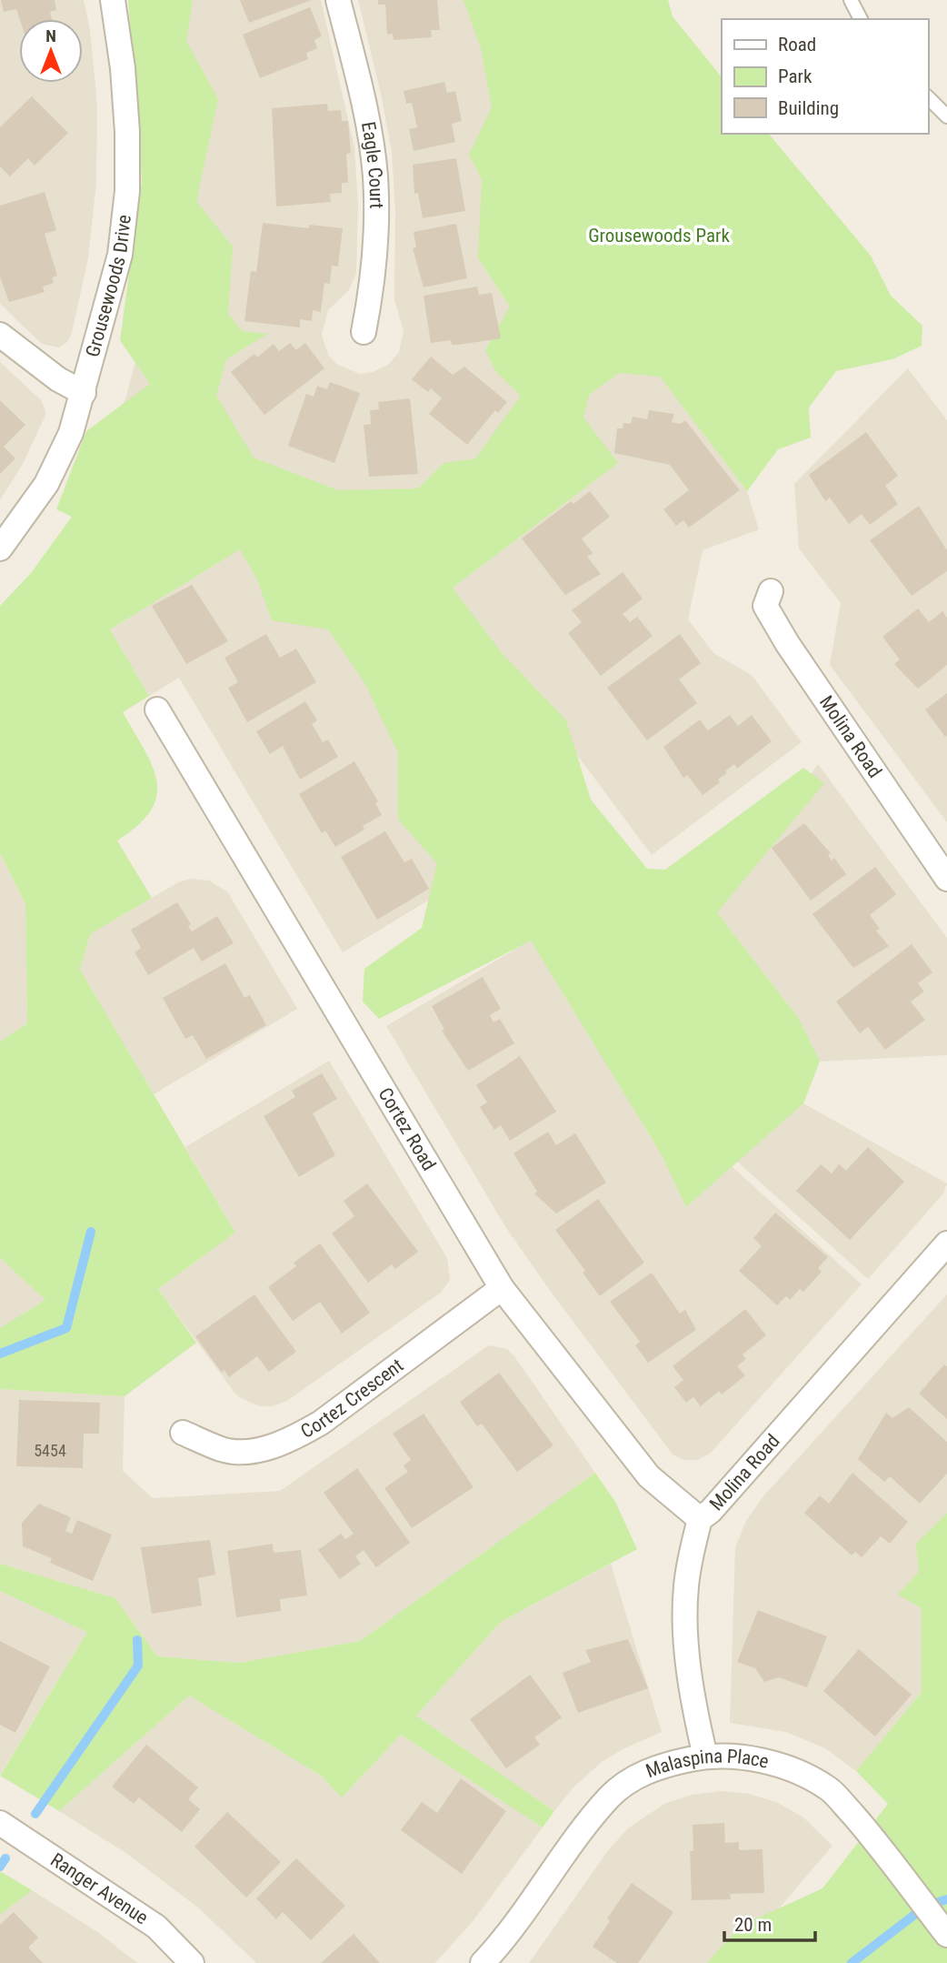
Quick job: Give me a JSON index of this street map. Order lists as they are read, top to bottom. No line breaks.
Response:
{"streets":{"street":["Eagle Court","Grousewoods Drive","Molina Road","Cortez Road","Cortez Crescent","Malaspina Place","Ranger Avenue"]},"crossings":[["Molina Road","Cortez Road"],["Molina Road","Malaspina Place"],["Cortez Road","Cortez Crescent"]],"parks":["Grousewoods Park"],"house_numbers":["5454"],"legend":["Road","Park","Building"],"scale_bar":"20 m","north":"top"}
